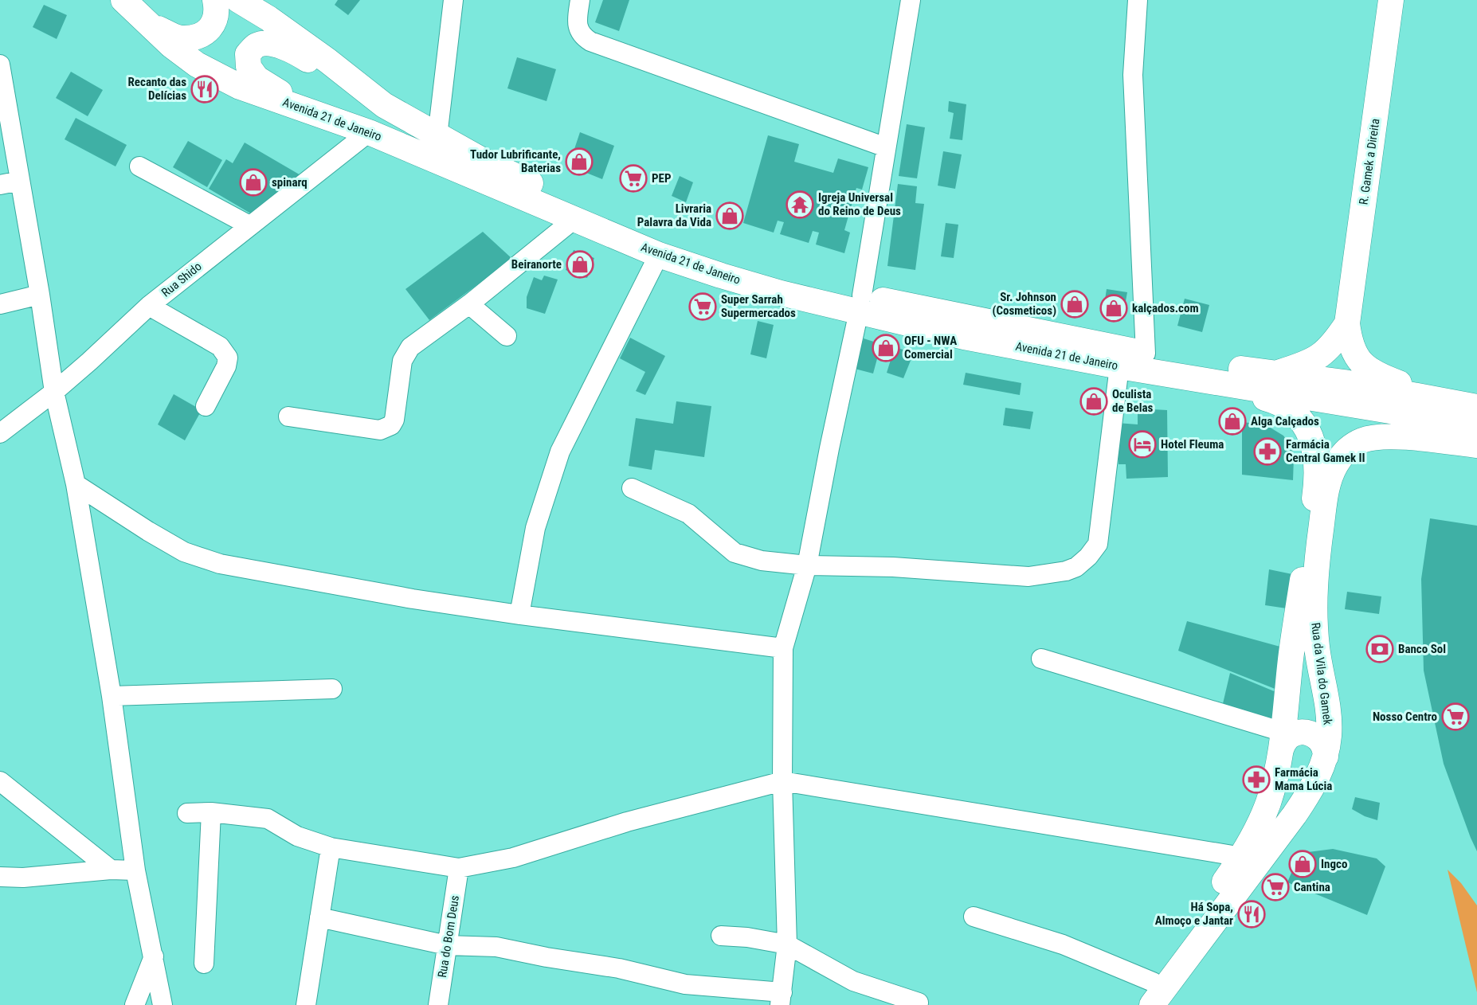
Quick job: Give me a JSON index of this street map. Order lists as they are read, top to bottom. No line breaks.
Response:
{"streets":{"main road":["Avenida 21 de Janeiro","R. Gamek a Direita","Rua da Vila do Gamek"],"street":["Rua Shido","Rua do Bom Deus"]},"crossings":[["Avenida 21 de Janeiro","Rua Shido"],["Avenida 21 de Janeiro","Rua da Vila do Gamek"]],"places":{"restaurant":["Recanto das Delícias","Há Sopa, Almoço e Jantar"],"shop":["Tudor Lubrificante, Baterias","spinarq","Livraria Palavra da Vida","Beiranorte","Sr. Johnson (Cosmeticos)","kalçados.com","OFU - NWA Comercial","Oculista de Belas","Alga Calçados","Ingco"],"supermarket":["PEP","Super Sarrah Supermercados","Nosso Centro","Cantina"],"temple":["Igreja Universal do Reino de Deus"],"hotel":["Hotel Fleuma"],"pharmacy":["Farmácia Central Gamek II","Farmácia Mama Lúcia"],"bank":["Banco Sol"]}}
